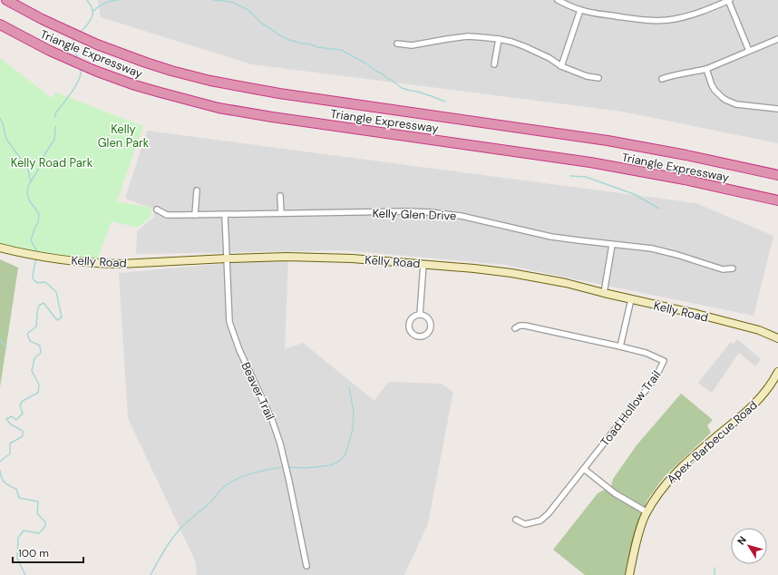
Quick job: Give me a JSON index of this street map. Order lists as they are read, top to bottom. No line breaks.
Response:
{"streets":{"highway":["Triangle Expressway"],"street":["Kelly Glen Drive","Kelly Road","Beaver Trail","Toad Hollow Trail","Apex-Barbecue Road"]},"crossings":[["Kelly Glen Drive","Beaver Trail"],["Kelly Road","Beaver Trail"]],"parks":["Kelly Glen Park","Kelly Road Park"],"scale_bar":"100 m","north":"top left"}
